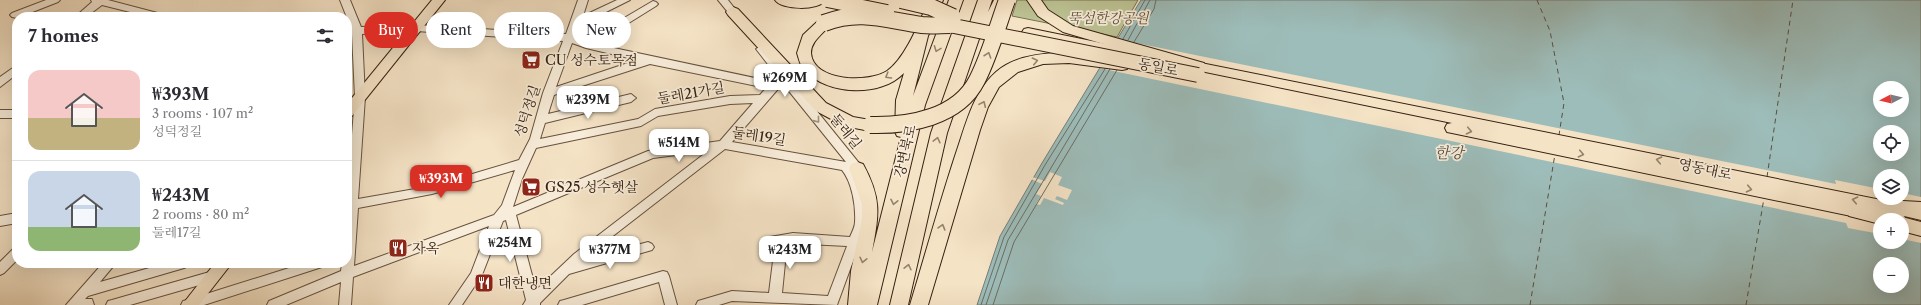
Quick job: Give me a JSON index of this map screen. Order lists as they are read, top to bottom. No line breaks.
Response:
{"streets":{"highway":["강변북로"],"main road":["동일로","영동대로"],"street":["둘레21가길","성덕정길","둘레길","둘레19길"]},"crossings":[["동일로","영동대로"],["둘레21가길","성덕정길"],["성덕정길","둘레19길"],["둘레길","둘레19길"]],"water":["한강"],"parks":["뚝섬한강공원"],"places":{"supermarket":["CU 성수토목점","GS25 성수햇살"],"restaurant":["자옥","대한냉면"]},"north":"left","page":{"chip":["Buy","Rent","Filters","New"],"heading":"7 homes","list":[{"name":"₩393M","note":"3 rooms · 107 m² · 성덕정길"},{"name":"₩243M","note":"2 rooms · 80 m² · 둘레17길"}],"price":["₩269M","₩239M","₩514M","₩393M","₩254M","₩377M","₩243M"],"map_buttons":["+","−"]}}
